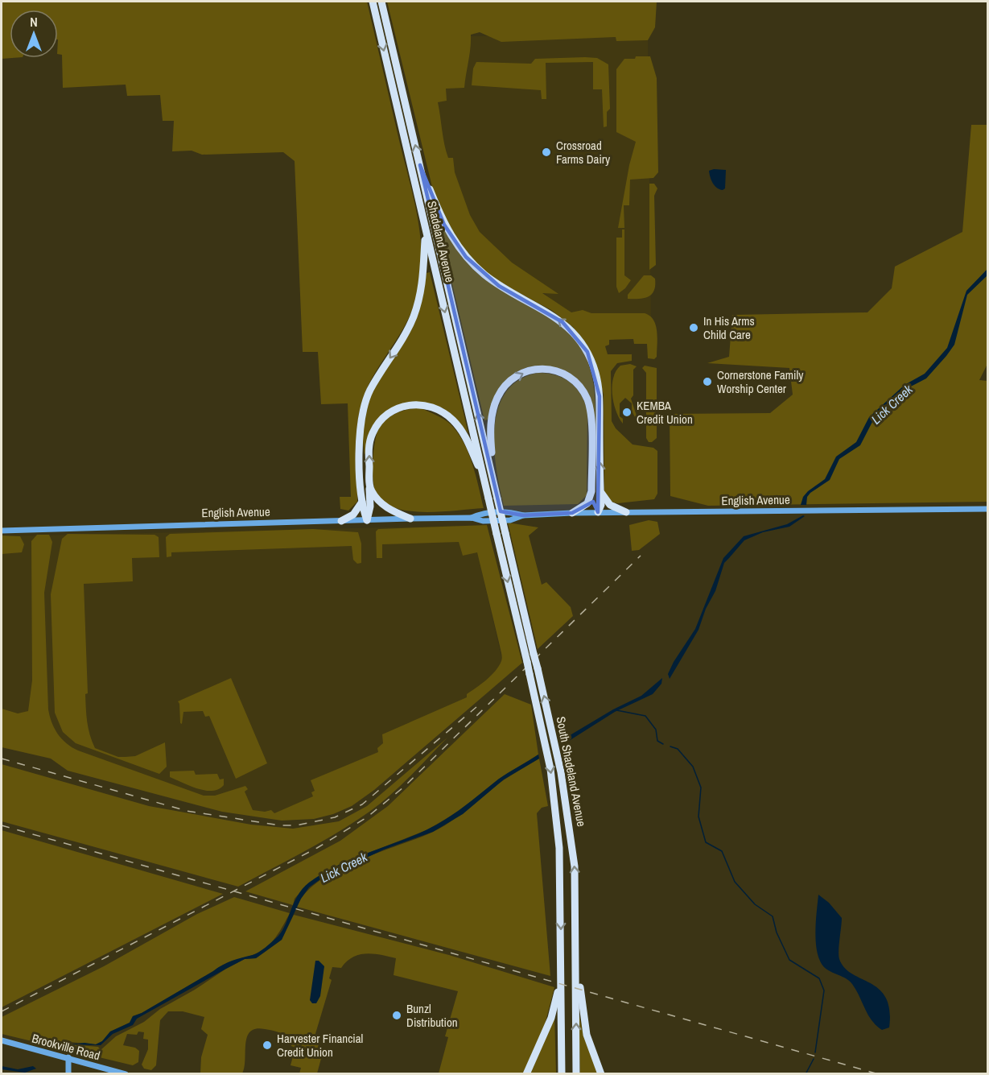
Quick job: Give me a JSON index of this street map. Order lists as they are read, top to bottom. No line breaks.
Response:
{"streets":{"highway":["Shadeland Avenue","South Shadeland Avenue"],"street":["English Avenue","Brookville Road"]},"crossings":[["Shadeland Avenue","South Shadeland Avenue"]],"water":["Lick Creek"],"places":["Crossroad Farms Dairy","In His Arms Child Care","Cornerstone Family Worship Center","KEMBA Credit Union","Bunzl Distribution","Harvester Financial Credit Union"],"north":"top"}
